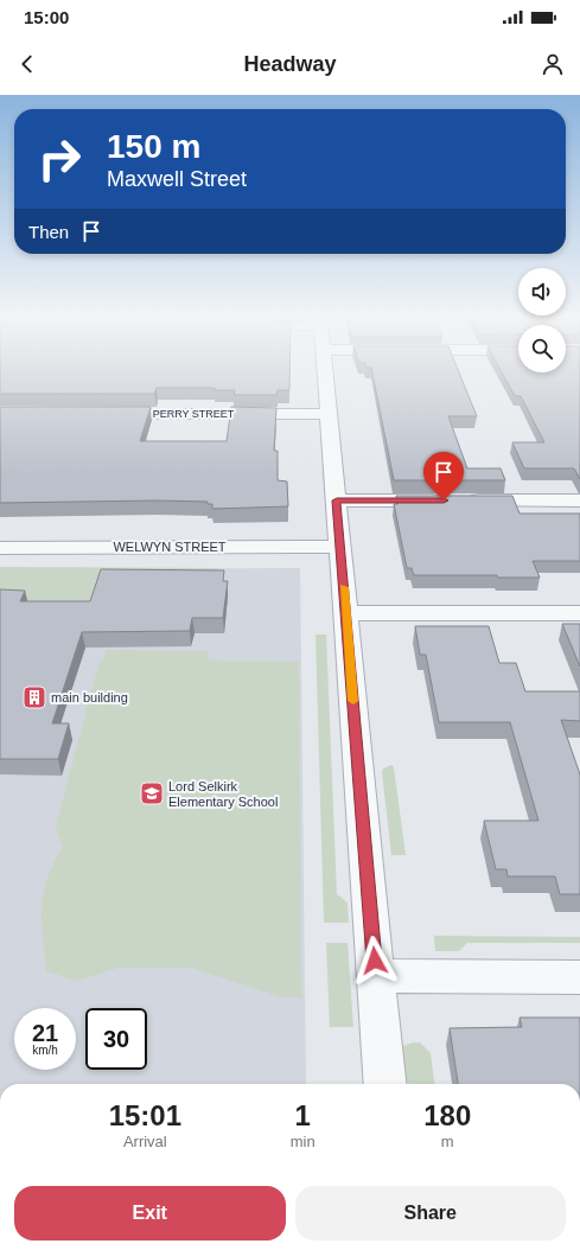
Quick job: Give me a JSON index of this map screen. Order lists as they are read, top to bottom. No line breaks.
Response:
{"streets":{"street":["PERRY STREET","WELWYN STREET"]},"places":{"building":["main building"],"school or university":["Lord Selkirk Elementary School"]},"page":{"status":"15:00","header":"Headway","turn":["150 m","Maxwell Street"],"then":"Then","speed":"21 km/h","limit":"30","eta":["15:01","Arrival","1","min","180","m"],"buttons":["Exit","Share"]}}
